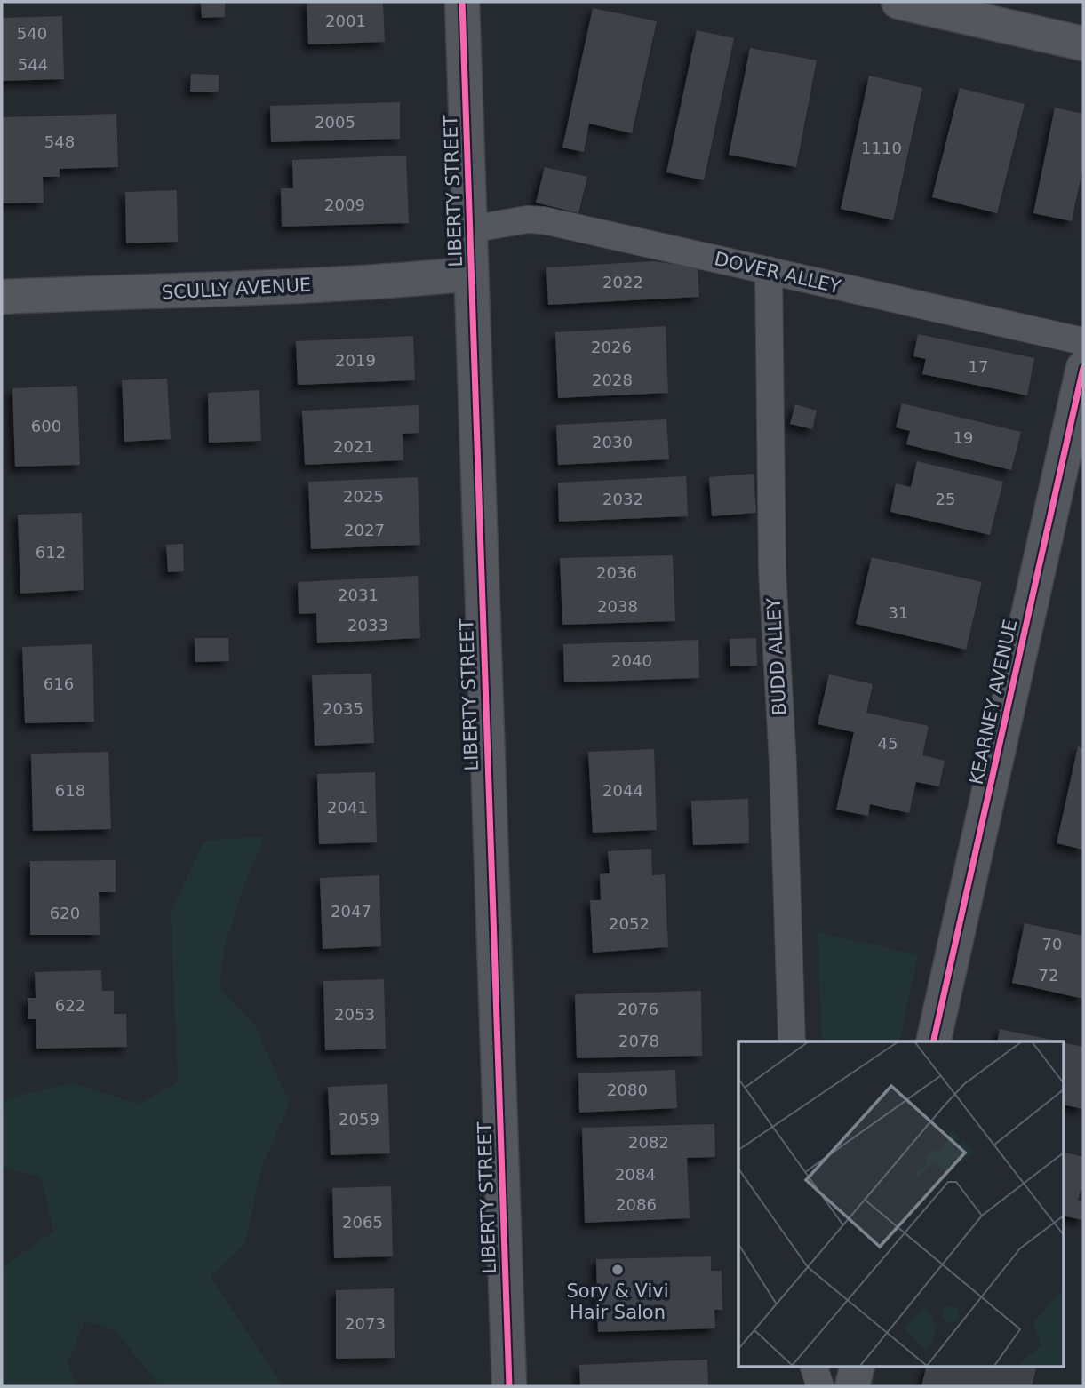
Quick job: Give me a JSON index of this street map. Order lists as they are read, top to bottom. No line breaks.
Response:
{"streets":{"street":["LIBERTY STREET","SCULLY AVENUE","KEARNEY AVENUE"],"lane":["DOVER ALLEY","BUDD ALLEY"]},"crossings":[["LIBERTY STREET","DOVER ALLEY"],["LIBERTY STREET","SCULLY AVENUE"],["DOVER ALLEY","BUDD ALLEY"]],"places":["Sory & Vivi Hair Salon"],"house_numbers":["2001","540","544","2005","548","1110","2009","2022","2026","2019","17","2028","600","19","2030","2021","2025","2032","25","2027","612","2036","2031","2038","31","2033","2040","616","2035","45","618","2044","2041","2047","620","2052","70","72","622","2076","2053","2078","2080","2059","2082","2084","2086","2065","2073"]}
